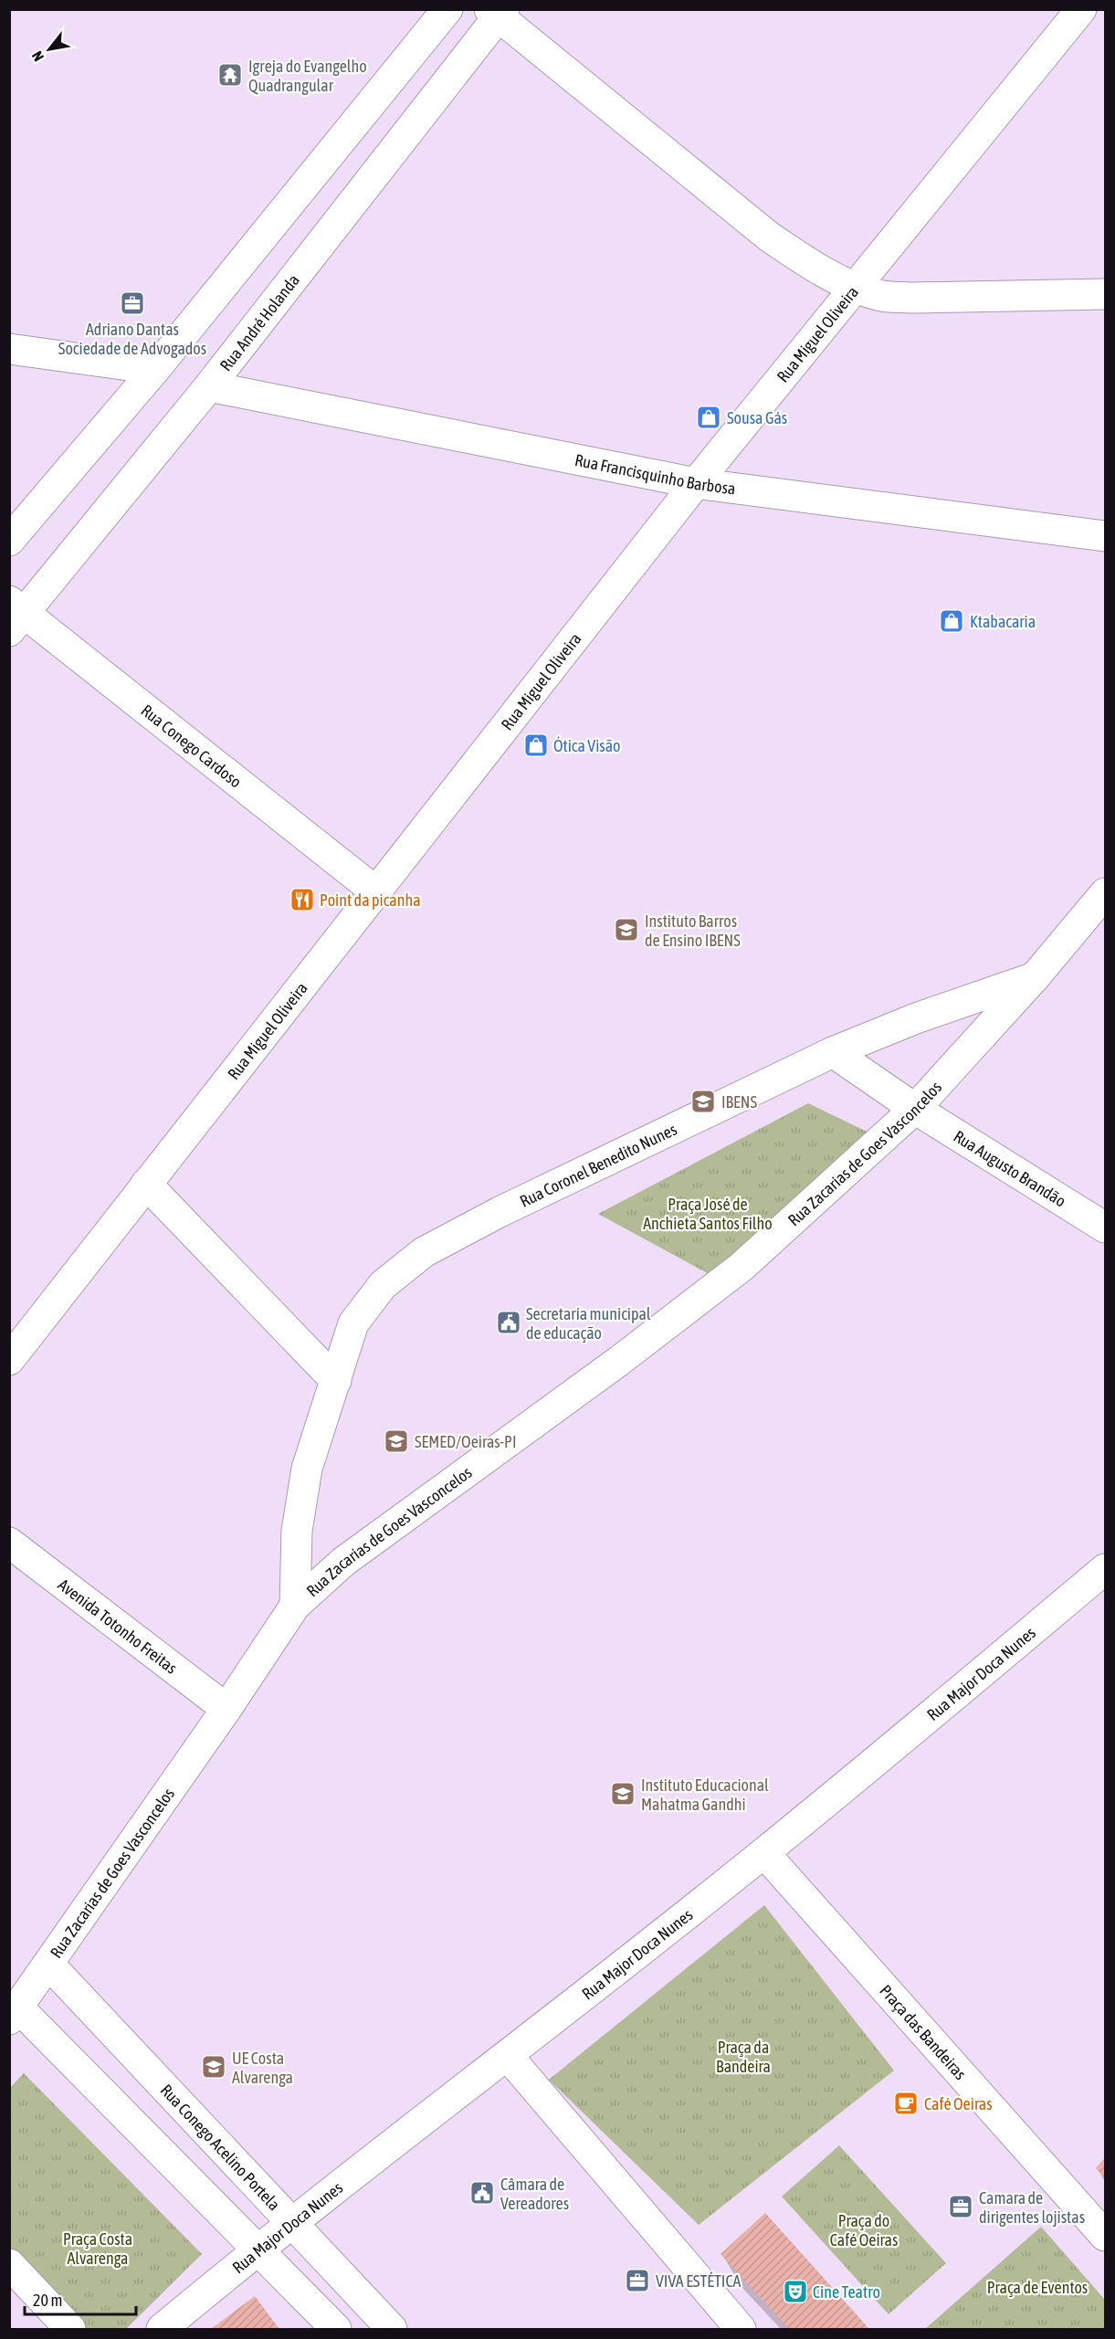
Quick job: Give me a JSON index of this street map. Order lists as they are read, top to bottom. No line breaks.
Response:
{"streets":{"street":["Rua André Holanda","Rua Miguel Oliveira","Rua Francisquinho Barbosa","Rua Conego Cardoso","Rua Zacarias de Goes Vasconcelos","Rua Coronel Benedito Nunes","Rua Augusto Brandão","Avenida Totonho Freitas","Rua Major Doca Nunes","Praça das Bandeiras","Rua Conego Acelino Portela"]},"crossings":[["Rua André Holanda","Rua Francisquinho Barbosa"],["Rua André Holanda","Rua Conego Cardoso"],["Rua Miguel Oliveira","Rua Francisquinho Barbosa"],["Rua Miguel Oliveira","Rua Conego Cardoso"],["Rua Zacarias de Goes Vasconcelos","Rua Coronel Benedito Nunes"],["Rua Zacarias de Goes Vasconcelos","Rua Augusto Brandão"],["Rua Zacarias de Goes Vasconcelos","Avenida Totonho Freitas"],["Rua Zacarias de Goes Vasconcelos","Rua Conego Acelino Portela"],["Rua Coronel Benedito Nunes","Rua Augusto Brandão"],["Rua Major Doca Nunes","Praça das Bandeiras"],["Rua Major Doca Nunes","Rua Conego Acelino Portela"]],"parks":["Praça José de Anchieta Santos Filho","Praça da Bandeira","Praça do Café Oeiras","Praça Costa Alvarenga","Praça de Eventos"],"places":{"temple":["Igreja do Evangelho Quadrangular"],"office":["Adriano Dantas Sociedade de Advogados","Camara de dirigentes lojistas","VIVA ESTÉTICA"],"shop":["Sousa Gás","Ktabacaria","Ótica Visão"],"restaurant":["Point da picanha"],"school or university":["Instituto Barros de Ensino IBENS","IBENS","SEMED/Oeiras-PI","Instituto Educacional Mahatma Gandhi","UE Costa Alvarenga"],"public building":["Secretaría municipal de educação","Câmara de Vereadores"],"cafe":["Café Oeiras"],"theatre":["Cine Teatro"]},"scale_bar":"20 m","north":"bottom left"}
